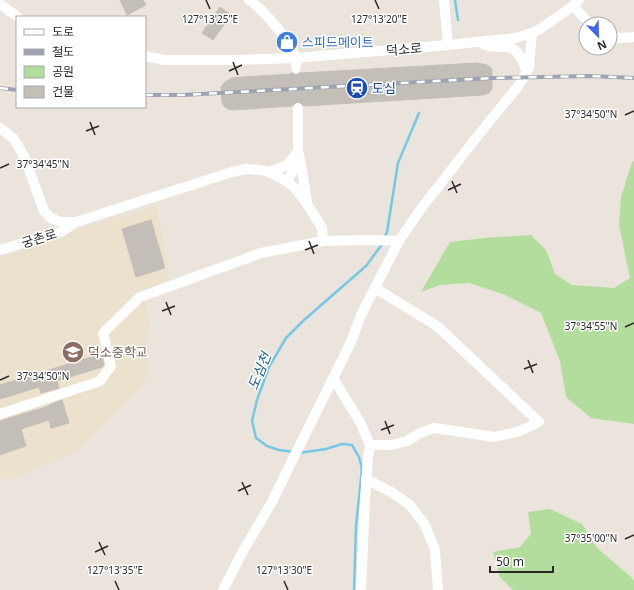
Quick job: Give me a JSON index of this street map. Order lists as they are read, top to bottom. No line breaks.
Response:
{"streets":{"street":["덕소로","궁촌로"]},"water":["도심천"],"places":{"shop":["스피드메이트"],"station":["도심"],"school or university":["덕소중학교"]},"legend":["도로","철도","공원","건물"],"scale_bar":"50 m","north":"bottom right","coordinates":["127°13'25\"E","127°13'20\"E","37°34'50\"N","37°34'45\"N","37°34'55\"N","37°35'00\"N","127°13'35\"E","127°13'30\"E"]}
